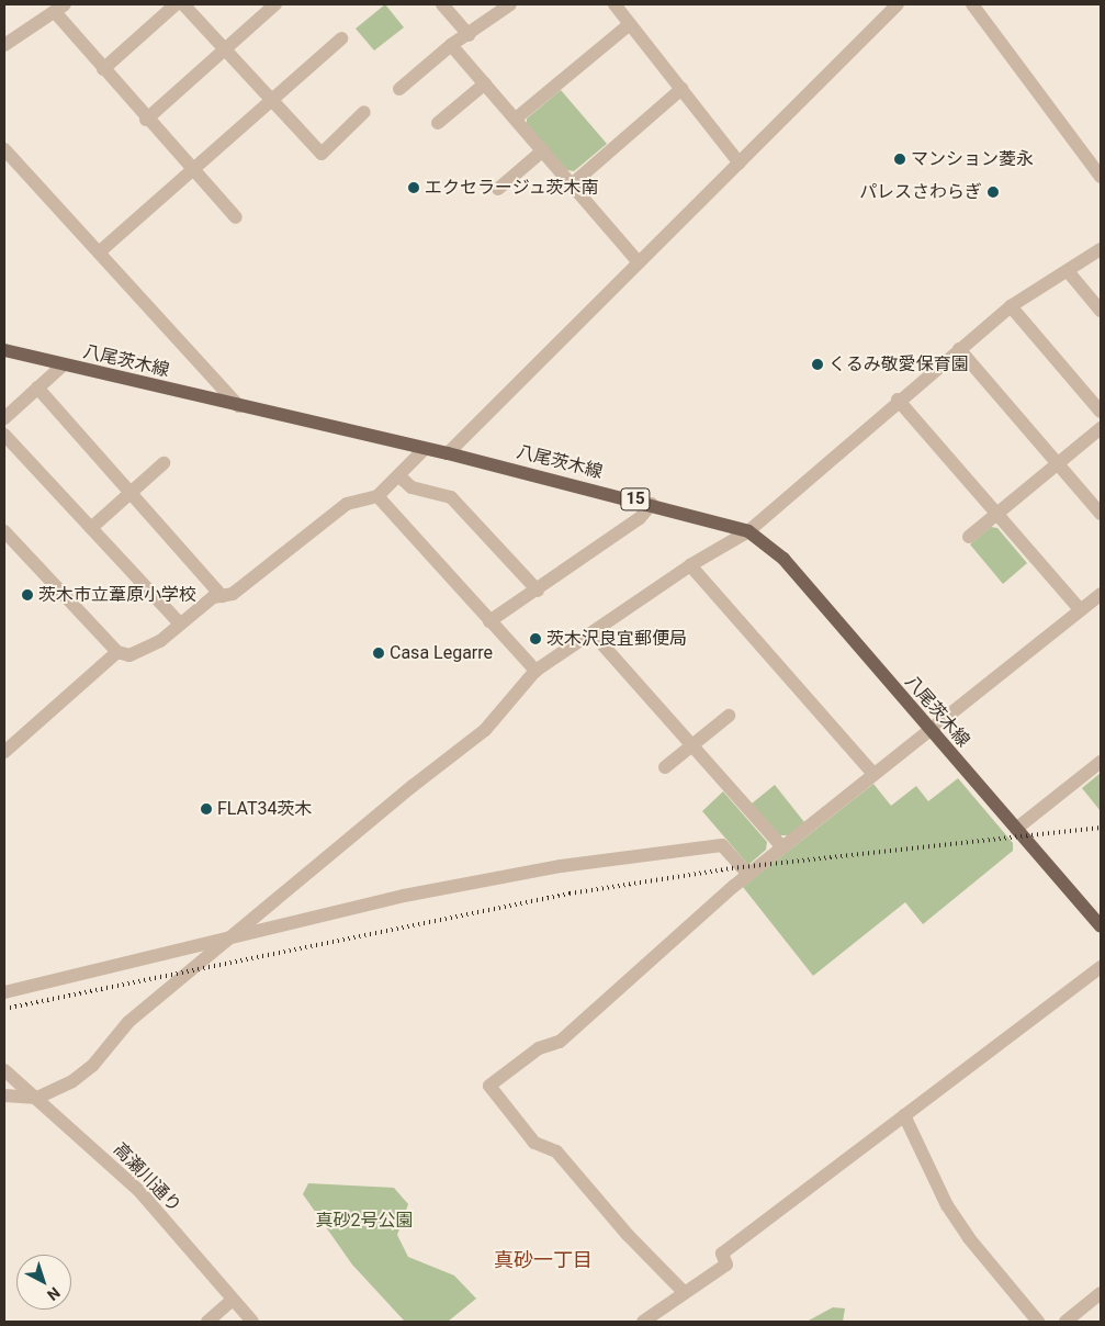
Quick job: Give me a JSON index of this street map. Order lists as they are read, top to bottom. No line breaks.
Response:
{"streets":{"main road":["八尾茨木線","15"],"street":["高瀬川通り"]},"districts":["真砂一丁目"],"parks":["真砂2号公園"],"places":["マンション菱永","エクセラージュ茨木南","パレスさわらぎ","くるみ敬愛保育園","茨木市立葦原小学校","茨木沢良宜郵便局","Casa Legarre","FLAT34茨木"],"north":"bottom right"}
